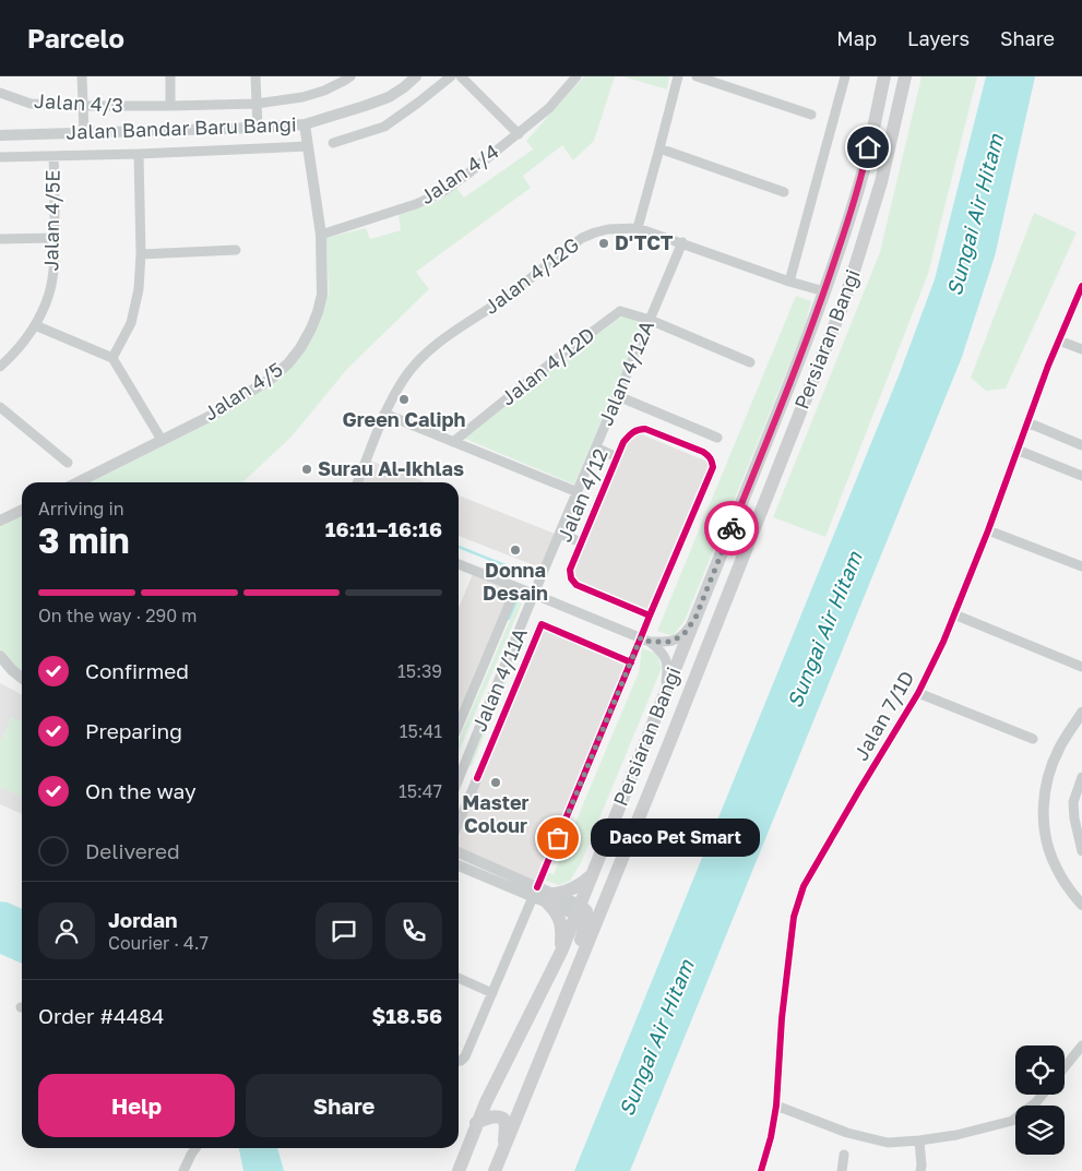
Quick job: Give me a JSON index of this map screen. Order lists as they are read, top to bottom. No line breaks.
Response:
{"streets":{"main road":["Persiaran Bangi"],"street":["Jalan 4/3","Jalan Bandar Baru Bangi","Jalan 4/4","Jalan 4/5E","Jalan 4/12G","Jalan 4/12D","Jalan 4/12A","Jalan 4/5","Jalan 4/12","Jalan 4/11A","Jalan 7/1D"]},"crossings":[["Jalan Bandar Baru Bangi","Jalan 4/5"],["Jalan 4/4","Jalan 4/5"],["Jalan 4/12G","Persiaran Bangi"],["Jalan 4/12G","Jalan 4/12A"],["Jalan 4/12D","Jalan 4/12A"],["Jalan 4/12A","Jalan 4/12"],["Jalan 4/12A","Jalan 4/11A"],["Jalan 4/12","Jalan 4/11A"]],"water":["Sungai Air Hitam"],"places":["D'TCT","Green Caliph","Surau Al-Ikhlas","Donna Desain","Master Colour","Daco Pet Smart"],"page":{"header":"Parcelo","nav":["Map","Layers","Share"],"heading":["3 min","Arriving in","16:11–16:16"],"panel":["Jordan","Courier · 4.7","Order #4484","$18.56"],"bar":"On the way · 290 m","list":[["Confirmed","15:39"],["Preparing","15:41"],["On the way","15:47"],"Delivered"],"bubble":"Daco Pet Smart","buttons":["Help","Share"]}}
